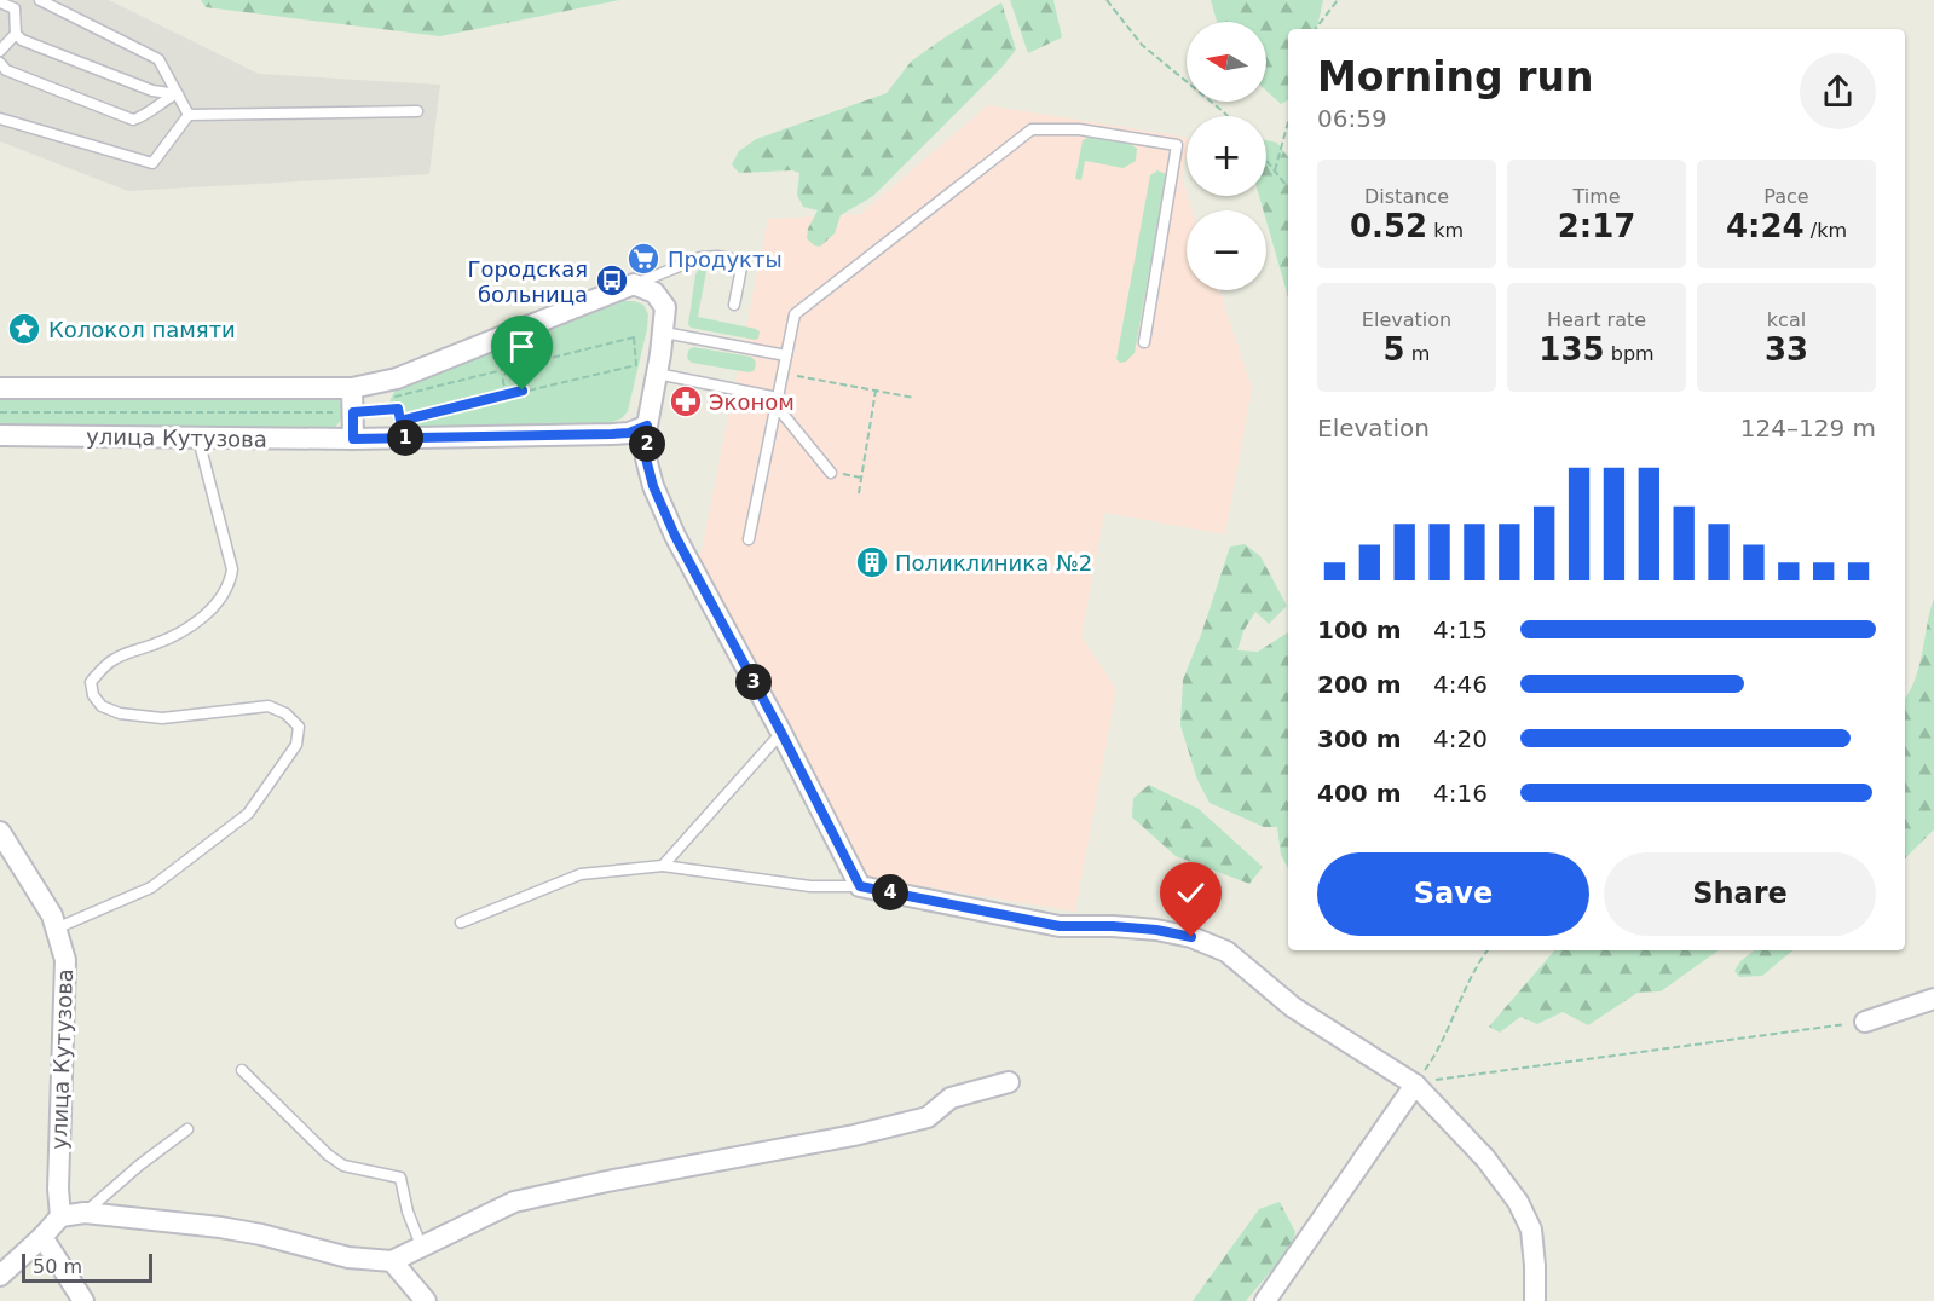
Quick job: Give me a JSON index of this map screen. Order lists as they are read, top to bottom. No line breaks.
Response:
{"streets":{"street":["улица Кутузова"]},"places":{"supermarket":["Продукты"],"bus stop":["Городская больница"],"place":["Колокол памяти"],"pharmacy":["Эконом"],"building":["Поликлиника №2"]},"scale_bar":"50 m","north":"left","page":{"map_buttons":["+","−"],"heading":["Morning run","06:59"],"stats":[["Distance","0.52 km"],["Time","2:17"],["Pace","4:24 /km"],["Elevation","5 m"],["Heart rate","135 bpm"],["kcal","33"]],"chart":["Elevation","124–129 m"],"pins":["1","2","3","4"],"list":[{"name":"100 m","note":"4:15"},{"name":"200 m","note":"4:46"},{"name":"300 m","note":"4:20"},{"name":"400 m","note":"4:16"}],"buttons":["Save","Share"],"scale":"50 m"}}
